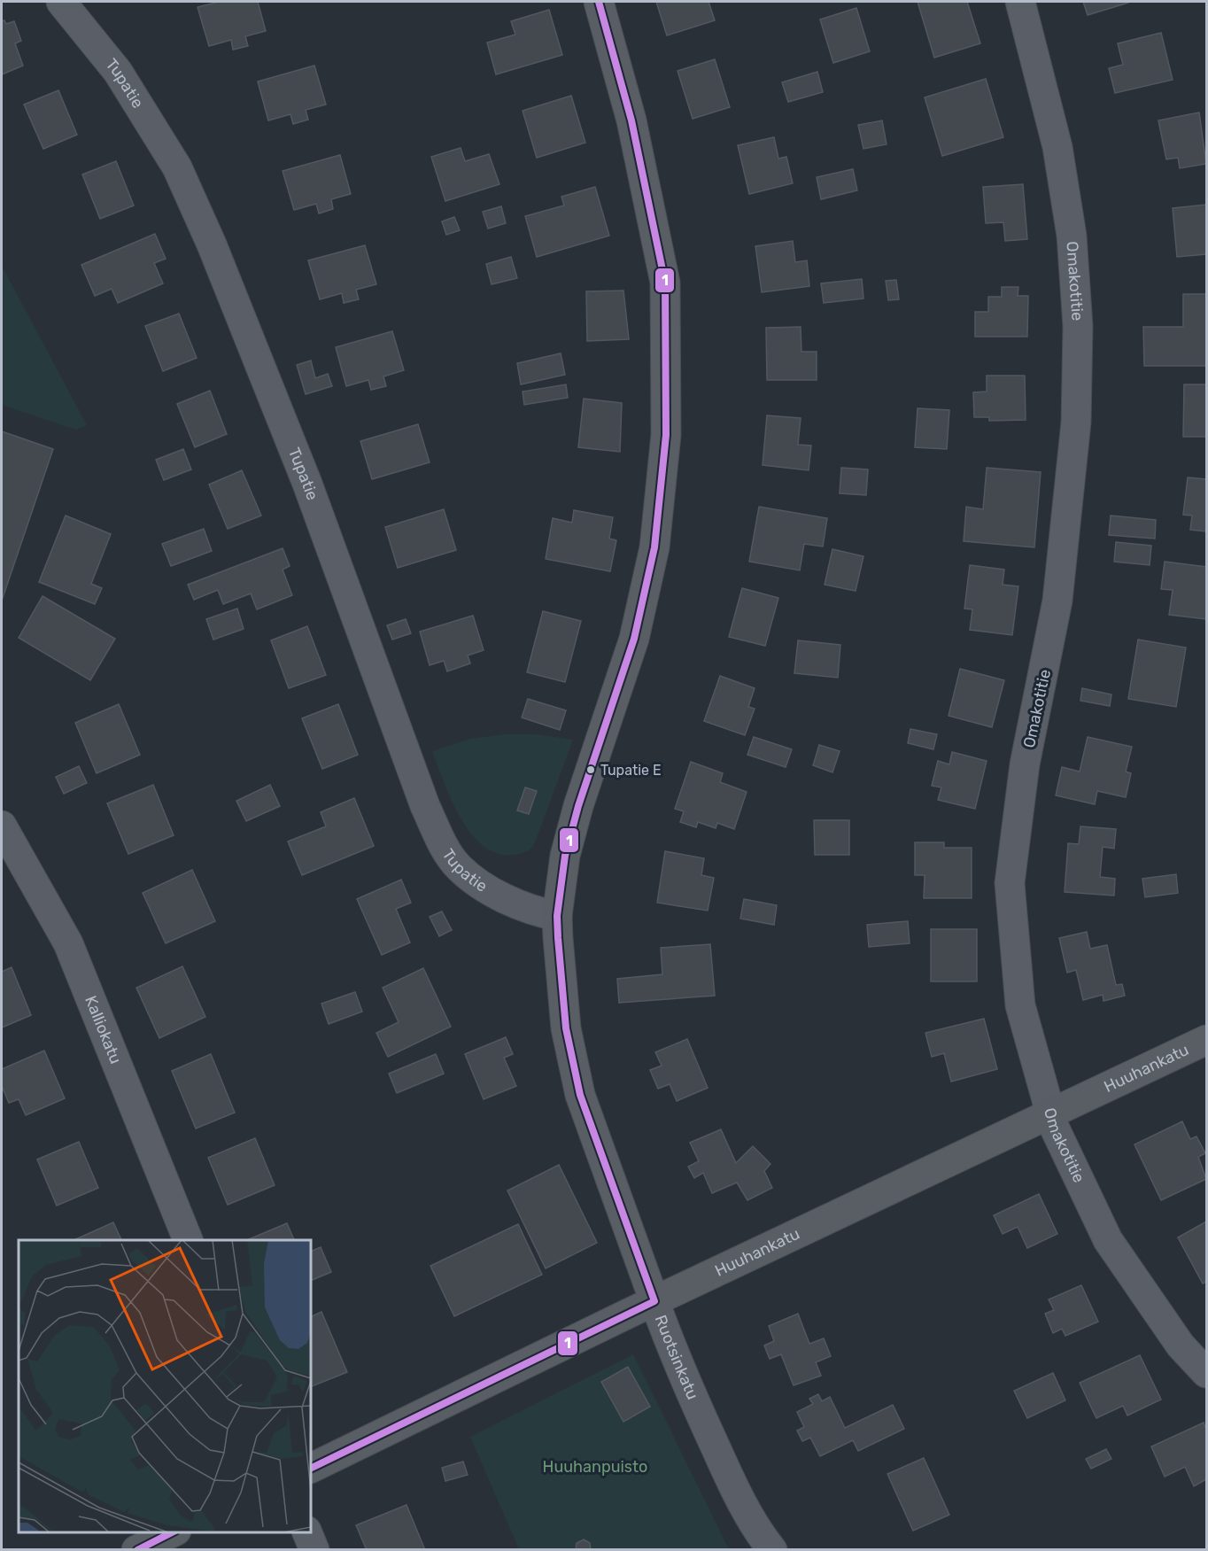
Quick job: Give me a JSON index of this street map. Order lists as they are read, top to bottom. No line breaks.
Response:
{"streets":{"street":["Tupatie","Omakotitie","Kalliokatu","Huuhankatu","Ruotsinkatu"]},"crossings":[["Tupatie","Ruotsinkatu"],["Omakotitie","Huuhankatu"],["Huuhankatu","Ruotsinkatu"]],"parks":["Huuhanpuisto"],"places":["Tupatie E"],"lines":["transit line 1"]}
